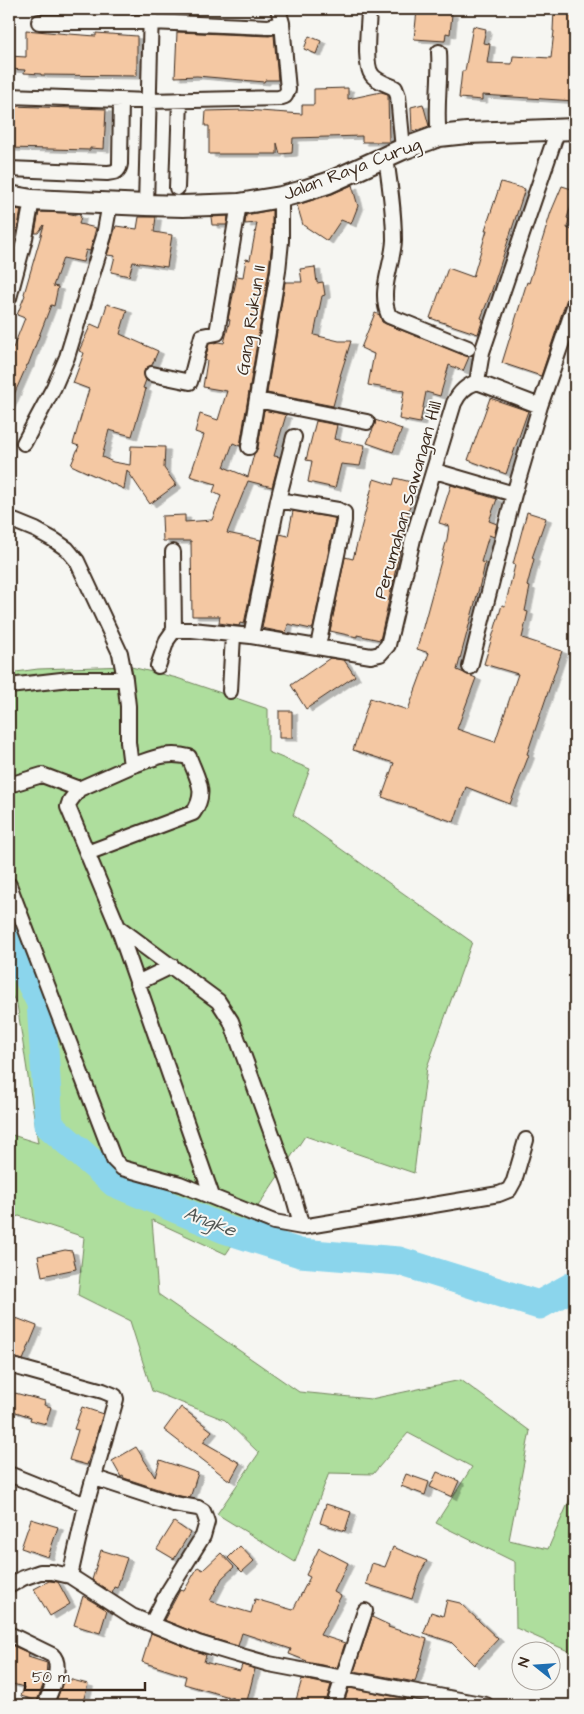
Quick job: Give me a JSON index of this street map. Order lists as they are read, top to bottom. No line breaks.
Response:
{"streets":{"main road":["Jalan Raya Curug"],"street":["Gang Rukun II","Perumahan Sawangan Hill"]},"crossings":[["Jalan Raya Curug","Gang Rukun II"]],"water":["Angke"],"scale_bar":"50 m","north":"left"}
